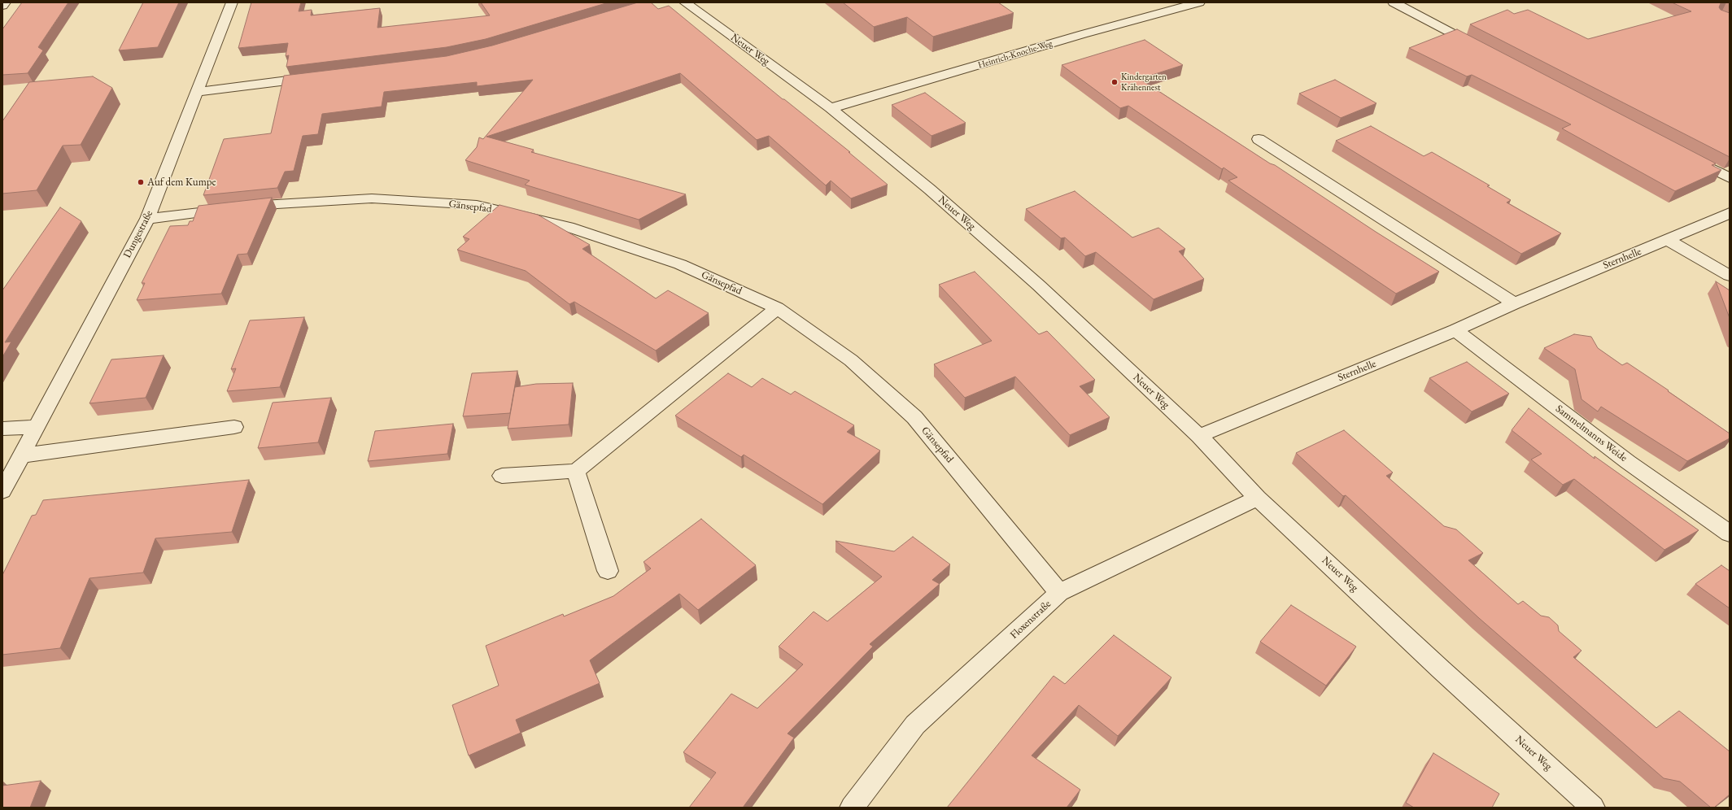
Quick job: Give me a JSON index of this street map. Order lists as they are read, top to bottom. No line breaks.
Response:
{"streets":{"street":["Neuer Weg","Heinrich-Knoche-Weg","Gänsepfad","Dungestraße","Sternhelle","Sammelmanns Weide","Floxenstraße"]},"crossings":[["Neuer Weg","Heinrich-Knoche-Weg"],["Neuer Weg","Sternhelle"],["Neuer Weg","Floxenstraße"],["Gänsepfad","Dungestraße"],["Gänsepfad","Floxenstraße"],["Sternhelle","Sammelmanns Weide"]],"places":["Kindergarten Krähennest","Auf dem Kumpe"]}
